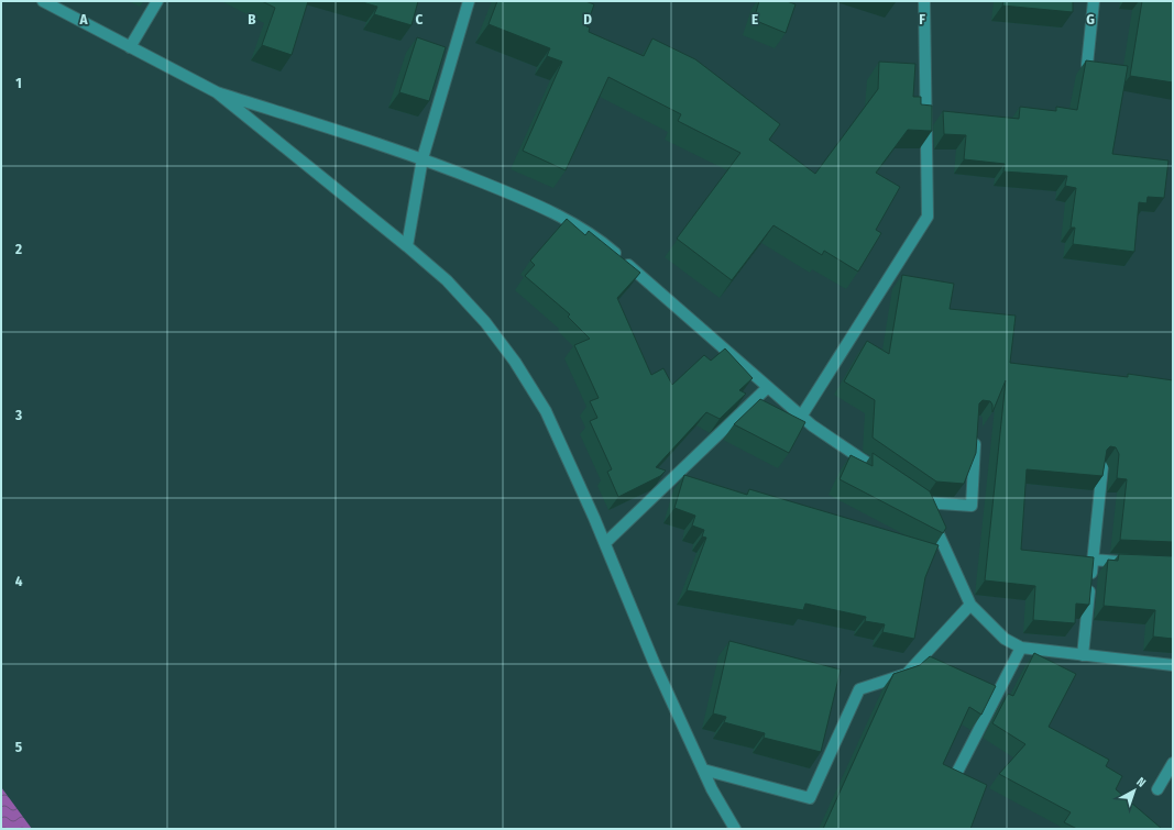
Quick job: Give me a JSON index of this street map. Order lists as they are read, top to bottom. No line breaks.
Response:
{"north":"top right","grid":{"columns":["A","B","C","D","E","F","G"],"rows":["1","2","3","4","5"]}}
